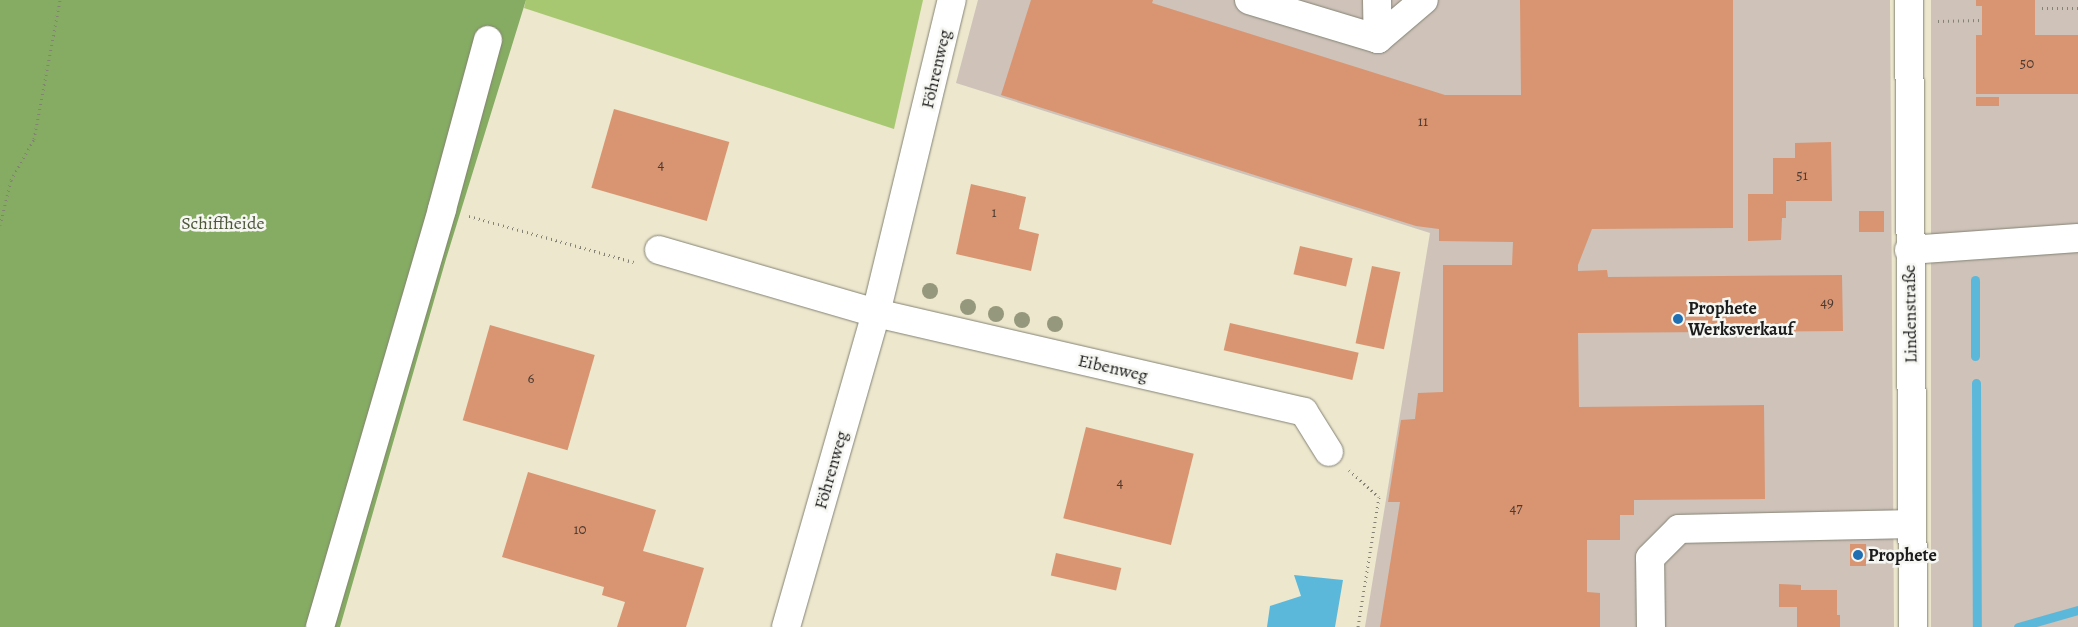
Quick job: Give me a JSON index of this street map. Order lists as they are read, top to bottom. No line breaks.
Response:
{"streets":{"street":["Föhrenweg","Lindenstraße","Eibenweg"]},"crossings":[["Föhrenweg","Eibenweg"]],"parks":["Schiffheide"],"places":["Prophete Werksverkauf","Prophete"],"house_numbers":["50","11","4","51","1","49","6","4","47","10"]}
